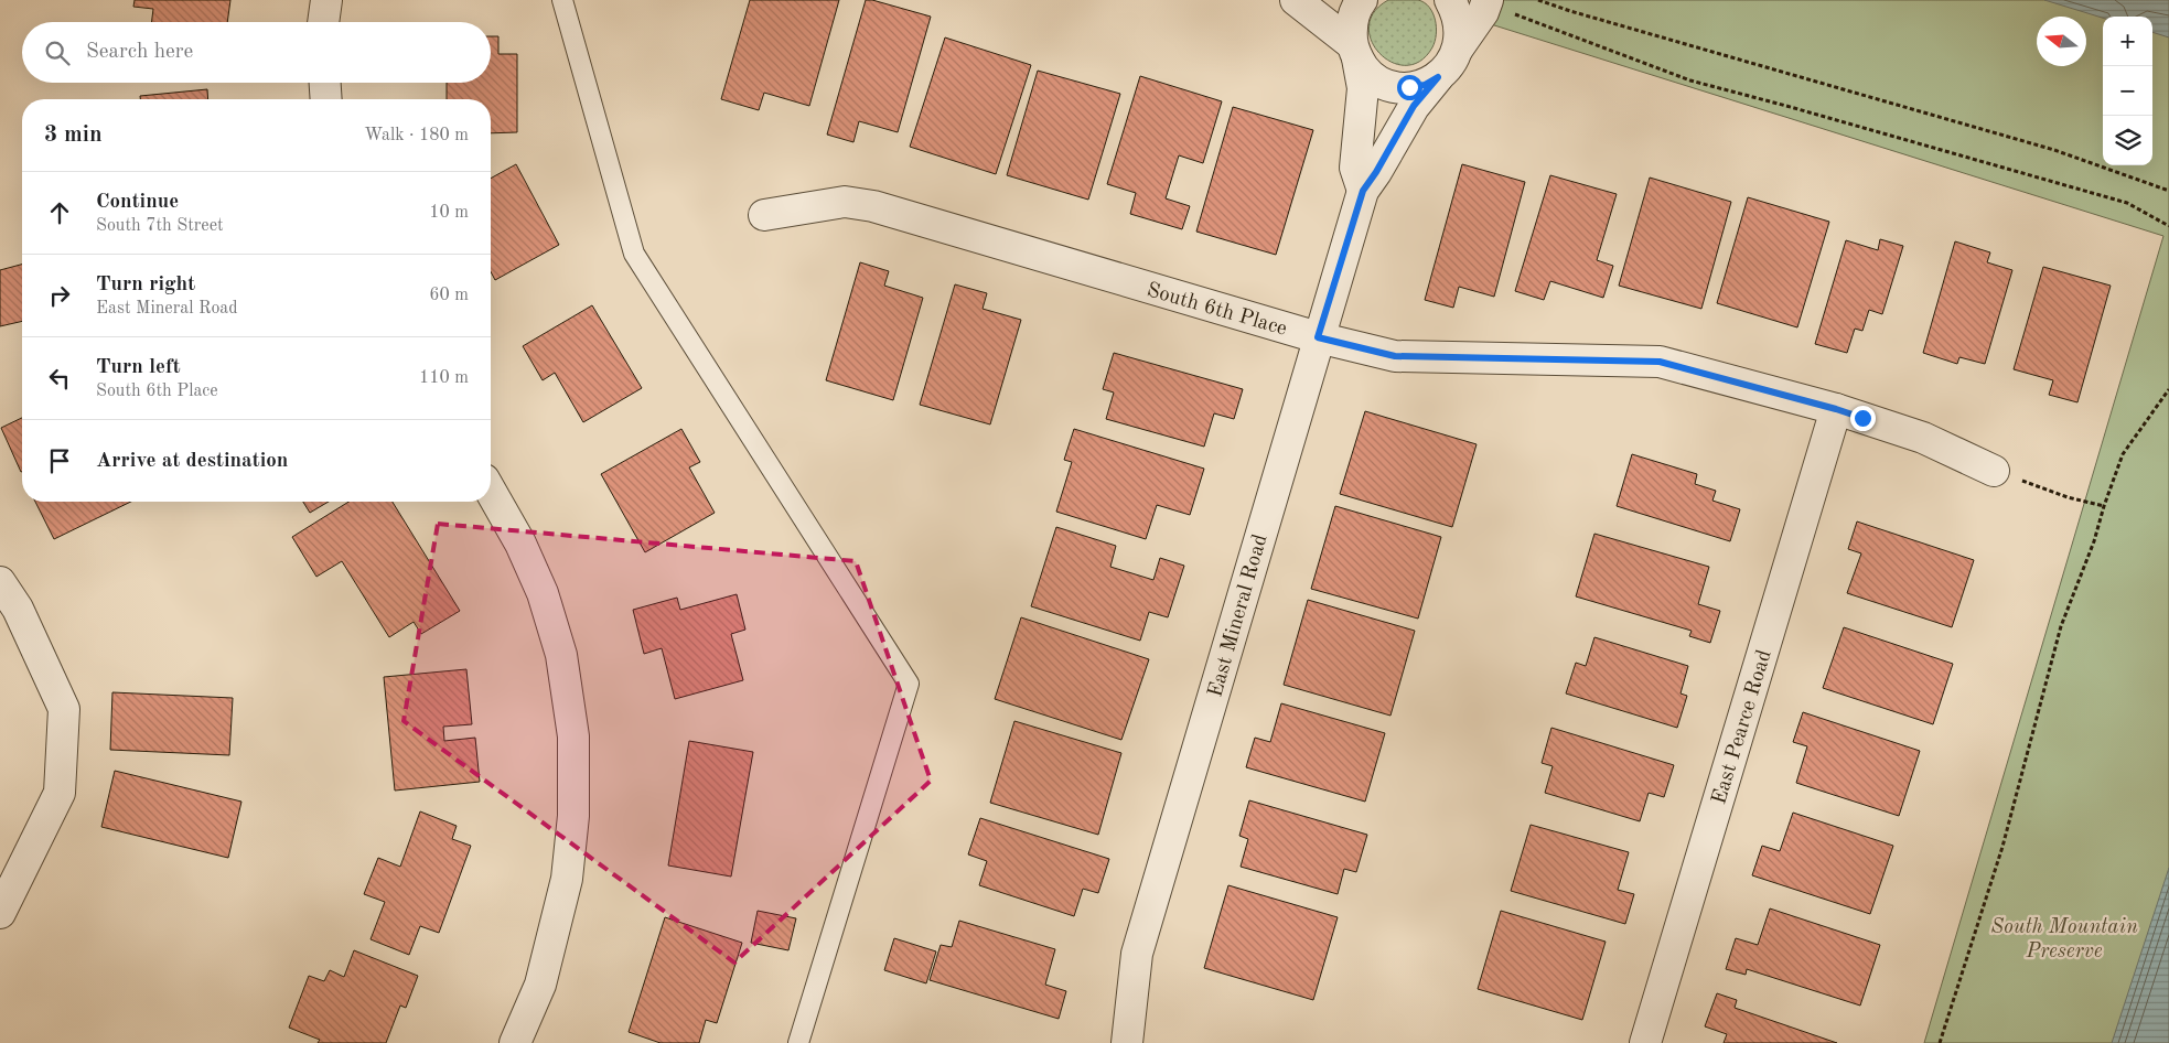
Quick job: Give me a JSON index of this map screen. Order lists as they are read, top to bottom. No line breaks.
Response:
{"streets":{"street":["South 6th Place","East Mineral Road","East Pearce Road"]},"crossings":[["South 6th Place","East Mineral Road"],["South 6th Place","East Pearce Road"]],"parks":["South Mountain Preserve"],"north":"left","page":{"map_buttons":["+","−"],"search":"Search here","heading":["3 min","Walk · 180 m"],"list":[["Continue","South 7th Street","10 m"],["Turn right","East Mineral Road","60 m"],["Turn left","South 6th Place","110 m"],"Arrive at destination"]}}
